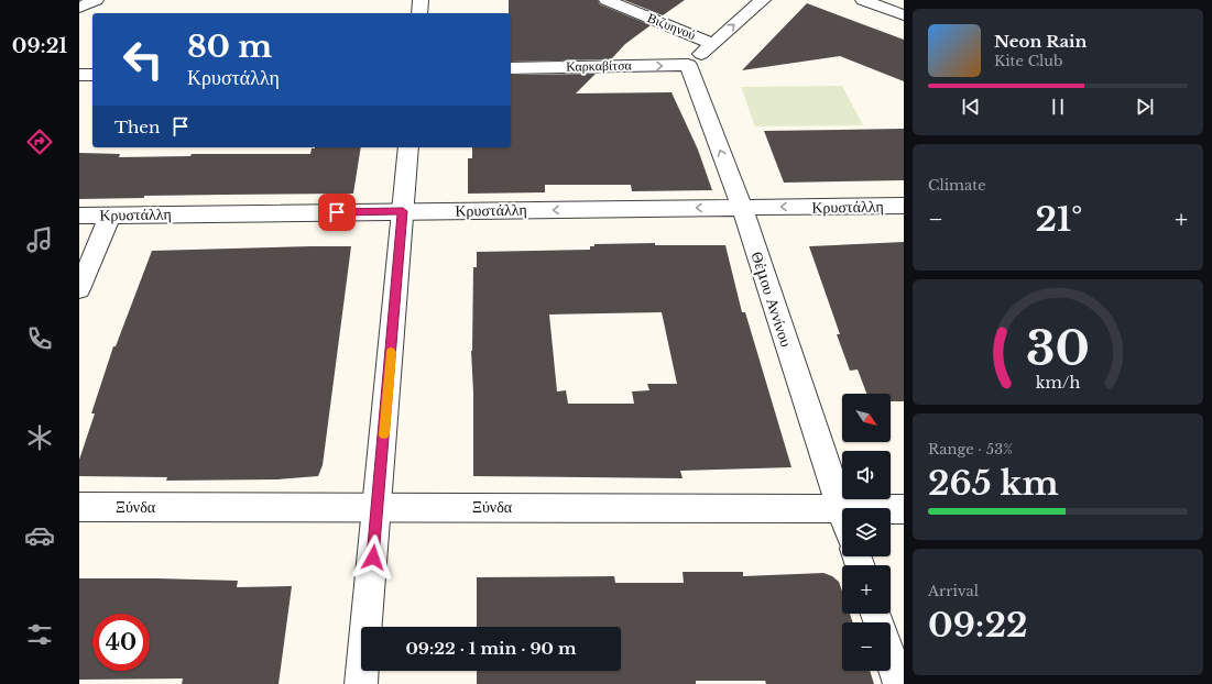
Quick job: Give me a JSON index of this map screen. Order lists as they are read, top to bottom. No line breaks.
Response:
{"streets":{"street":["Βιζυηνού","Καρκαβίτσα","Κρυστάλλη","Θέμου Αννίνου","Ξύνδα"]},"crossings":[["Βιζυηνού","Καρκαβίτσα"],["Βιζυηνού","Θέμου Αννίνου"],["Καρκαβίτσα","Θέμου Αννίνου"],["Κρυστάλλη","Θέμου Αννίνου"],["Θέμου Αννίνου","Ξύνδα"]],"one_way":["Καρκαβίτσα","Κρυστάλλη"],"north":"bottom right","page":{"tabs":"09:21","turn":["80 m","Κρυστάλλη"],"song":["Neon Rain","Kite Club"],"then":"Then","tile":["Climate",["Range · 53%","265 km"],["Arrival","09:22"]],"heat":["−","21°","+"],"map_buttons":["+","−"],"limit":"40","trip":"09:22 · 1 min · 90 m","gauge":["30","km/h"]}}
